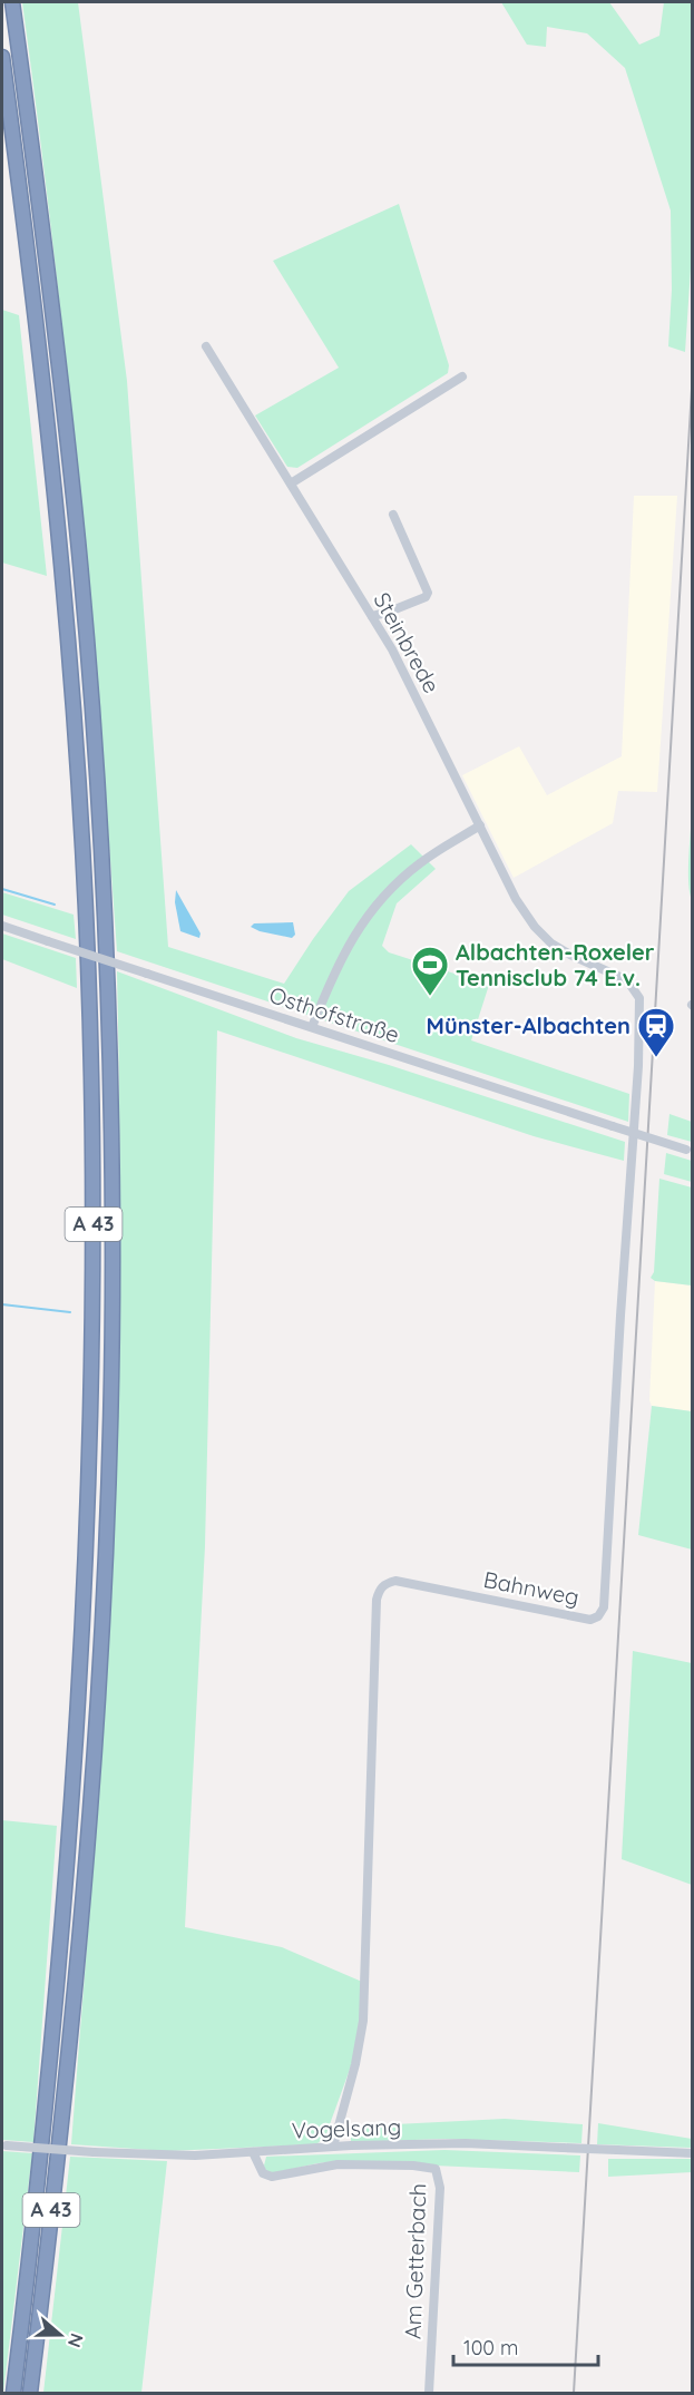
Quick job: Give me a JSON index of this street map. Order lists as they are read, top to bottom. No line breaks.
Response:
{"streets":{"highway":["A 43"],"street":["Steinbrede","Osthofstraße","Bahnweg","Vogelsang","Am Getterbach"]},"crossings":[["Steinbrede","Bahnweg"],["Bahnweg","Vogelsang"],["Vogelsang","Am Getterbach"]],"places":{"sports":["Albachten-Roxeler Tennisclub 74 E.v."],"station":["Münster-Albachten"]},"scale_bar":"100 m","north":"right"}
